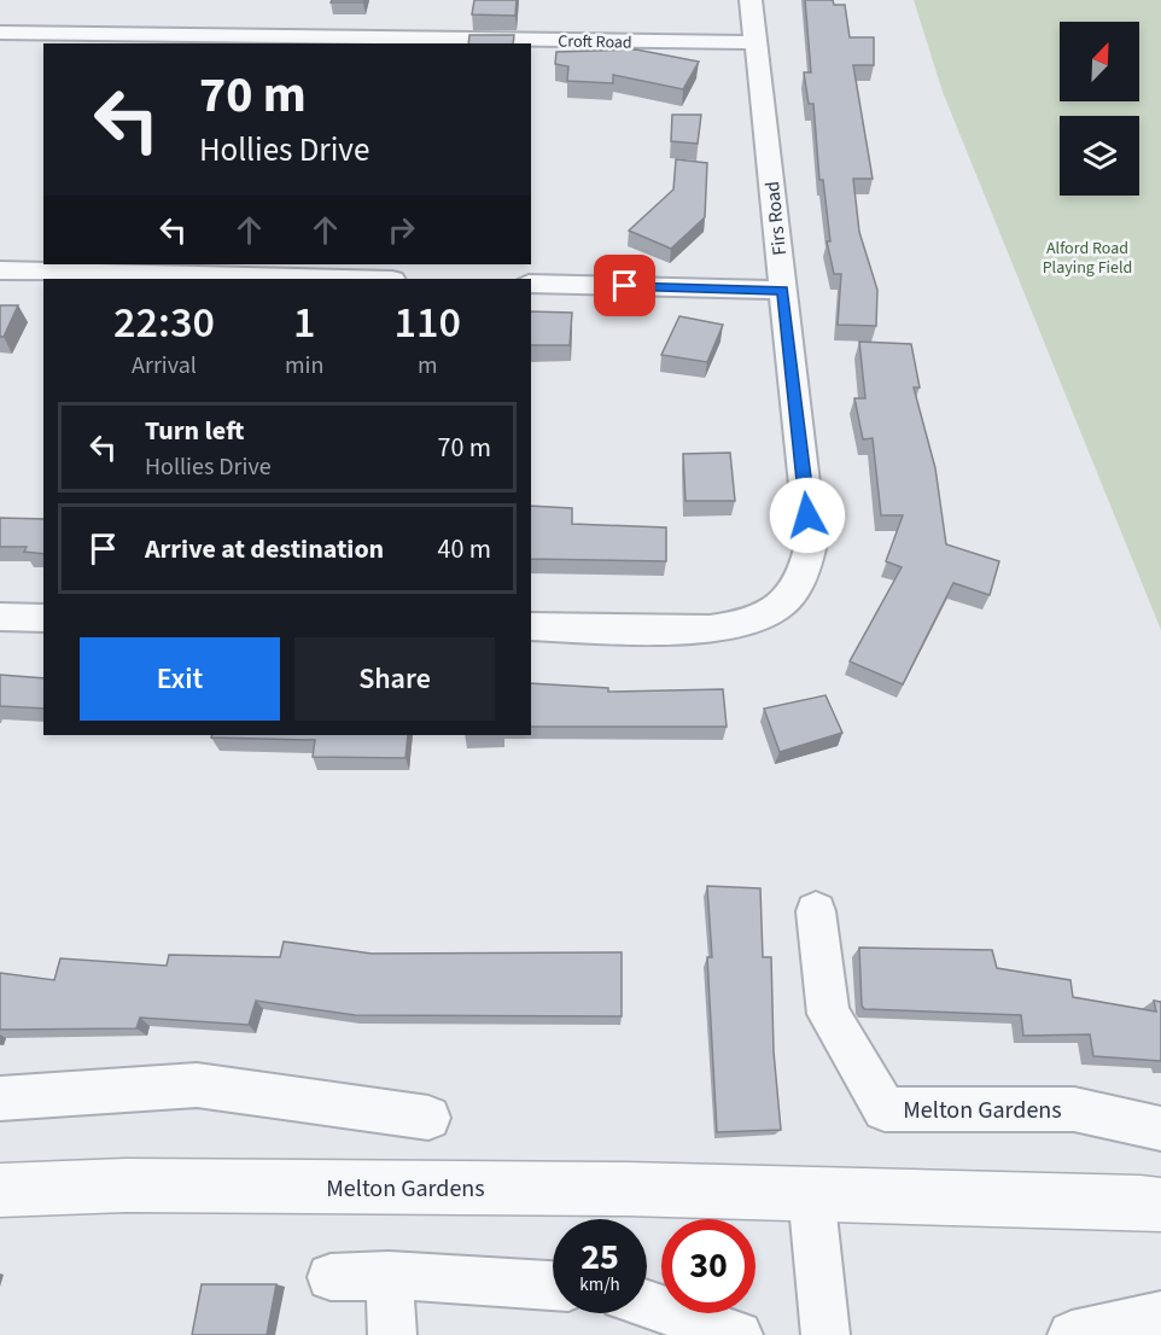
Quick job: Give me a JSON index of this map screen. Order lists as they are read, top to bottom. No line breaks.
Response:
{"streets":{"street":["Croft Road","Firs Road","Melton Gardens"]},"crossings":[["Croft Road","Firs Road"]],"parks":["Alford Road Playing Field"],"north":"top right","page":{"turn":["70 m","Hollies Drive"],"eta":["22:30","Arrival","1","min","110","m"],"list":[{"name":"Turn left","note":"Hollies Drive","value":"70 m"},{"name":"Arrive at destination","value":"40 m"}],"buttons":["Exit","Share"],"speed":"25 km/h","limit":"30"}}
